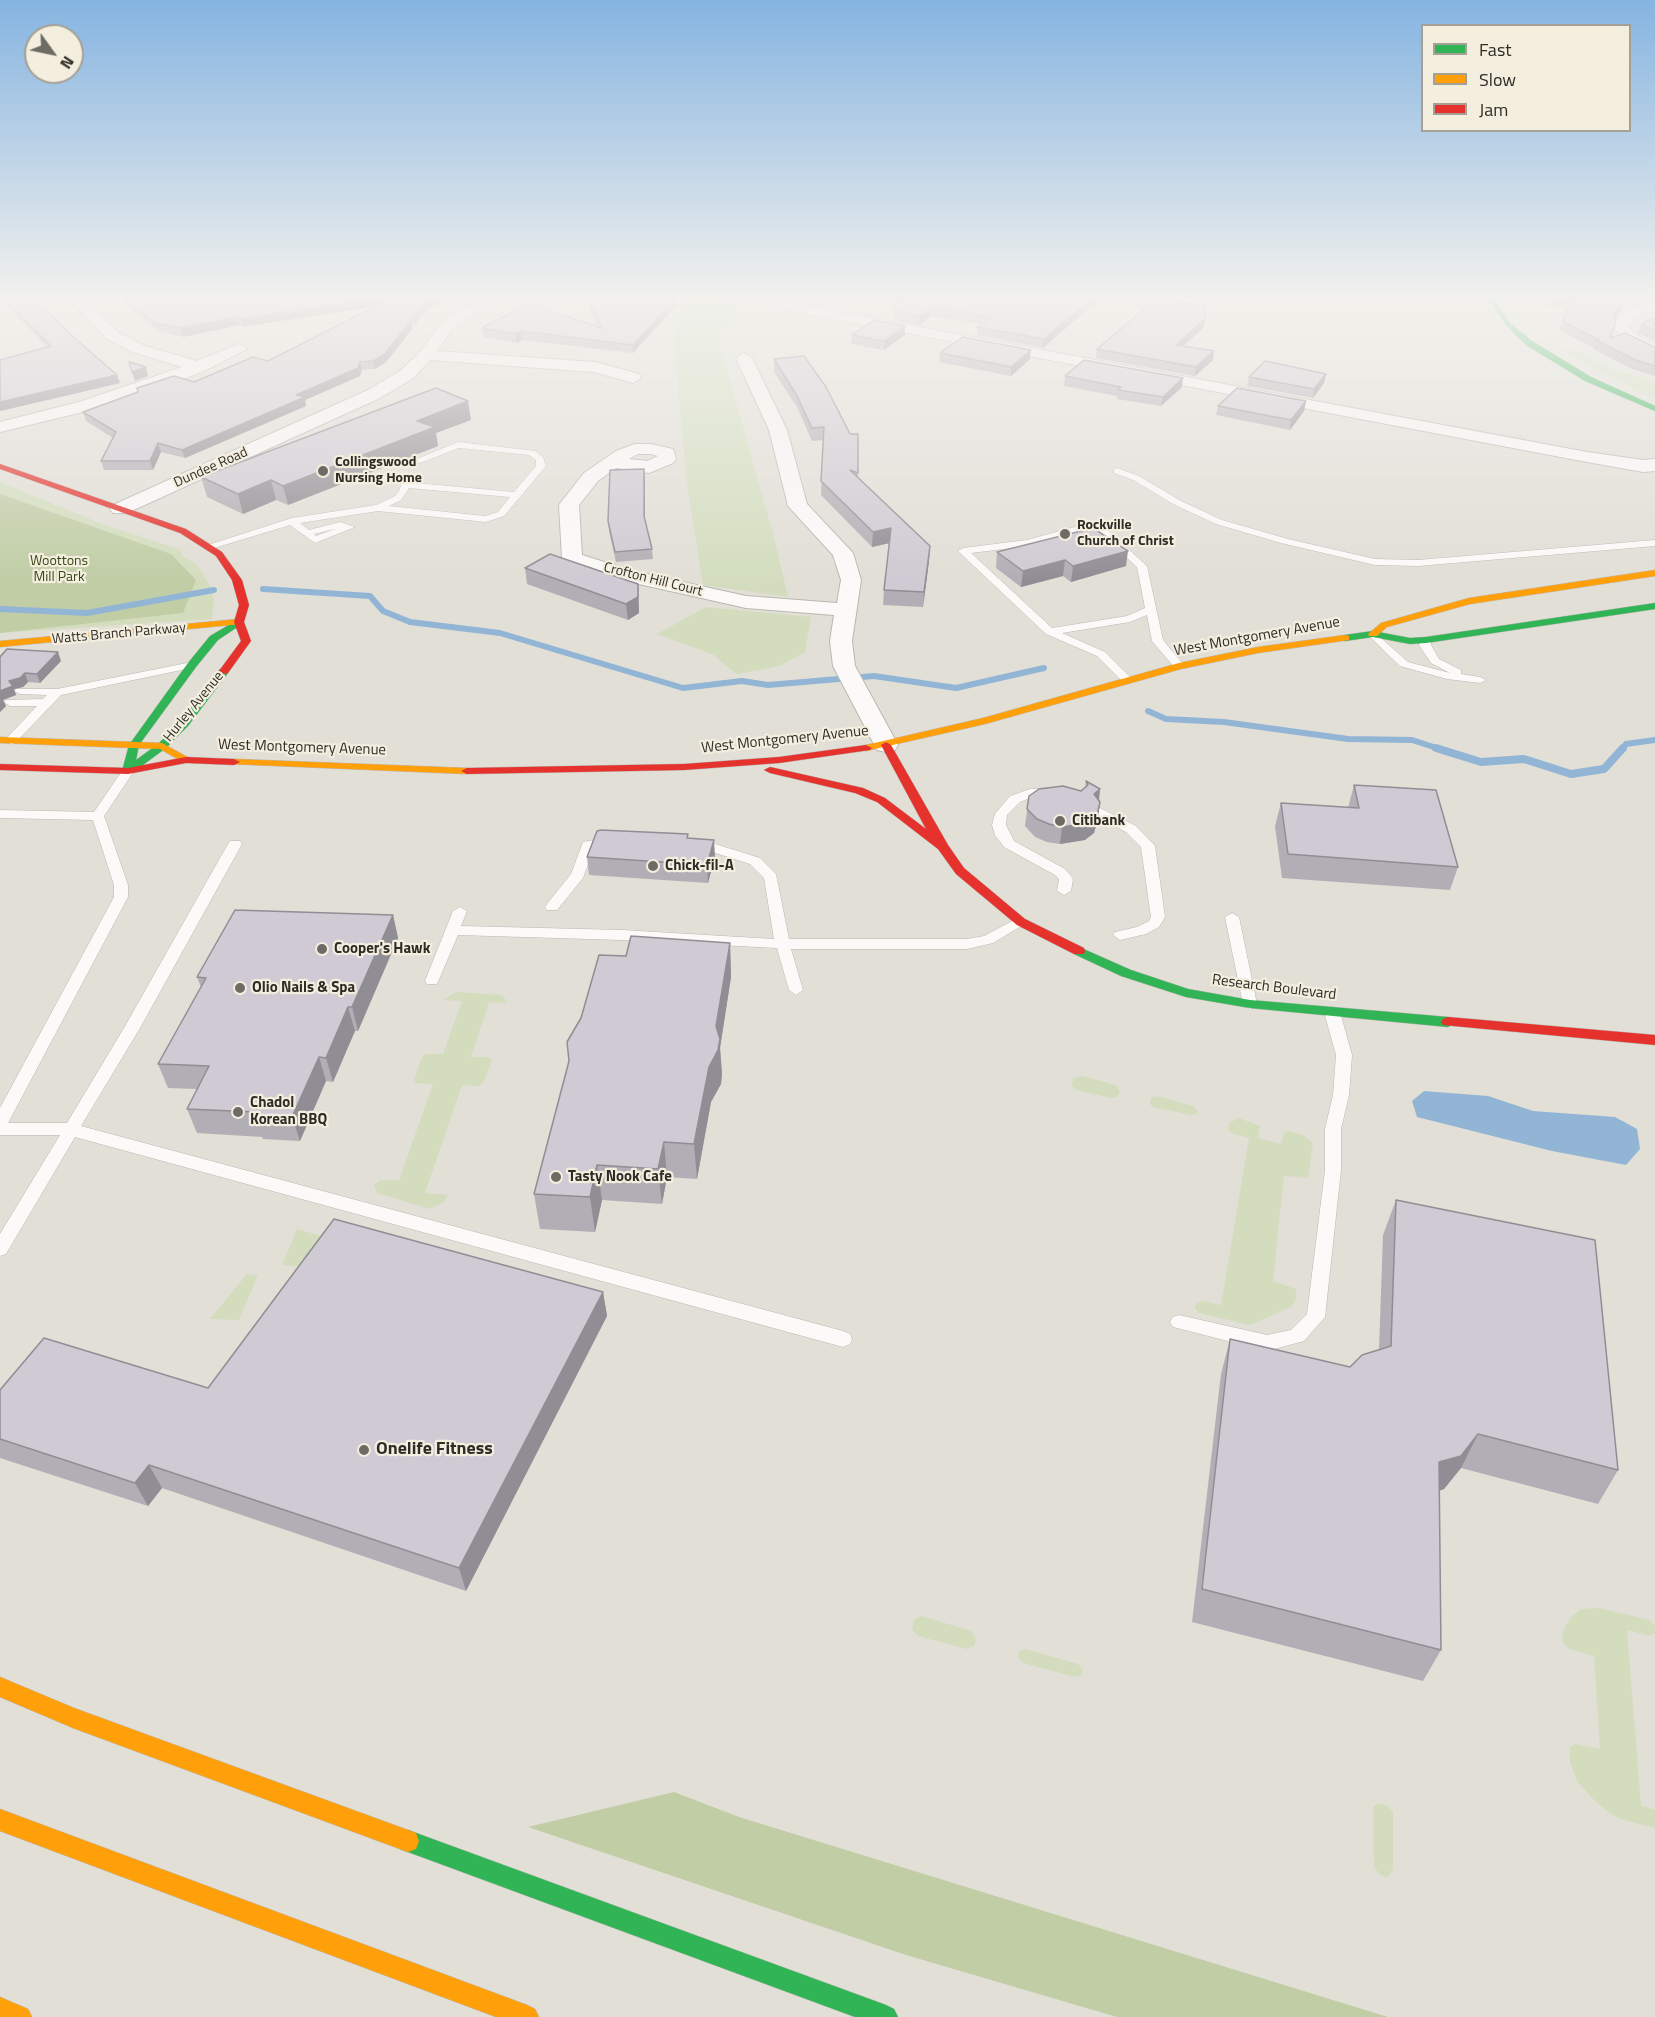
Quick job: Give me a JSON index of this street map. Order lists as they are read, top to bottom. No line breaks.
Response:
{"streets":{"main road":["Watts Branch Parkway","West Montgomery Avenue","Hurley Avenue","Research Boulevard"],"street":["Dundee Road","Crofton Hill Court"]},"crossings":[["Dundee Road","Hurley Avenue"],["Watts Branch Parkway","Hurley Avenue"],["West Montgomery Avenue","Hurley Avenue"],["West Montgomery Avenue","Research Boulevard"]],"parks":["Woottons Mill Park"],"places":["Collingswood Nursing Home","Rockville Church of Christ","Citibank","Chick-fil-A","Cooper's Hawk","Olio Nails & Spa","Chadol Korean BBQ","Tasty Nook Cafe","Onelife Fitness"],"legend":["Fast","Slow","Jam"],"north":"bottom right"}
